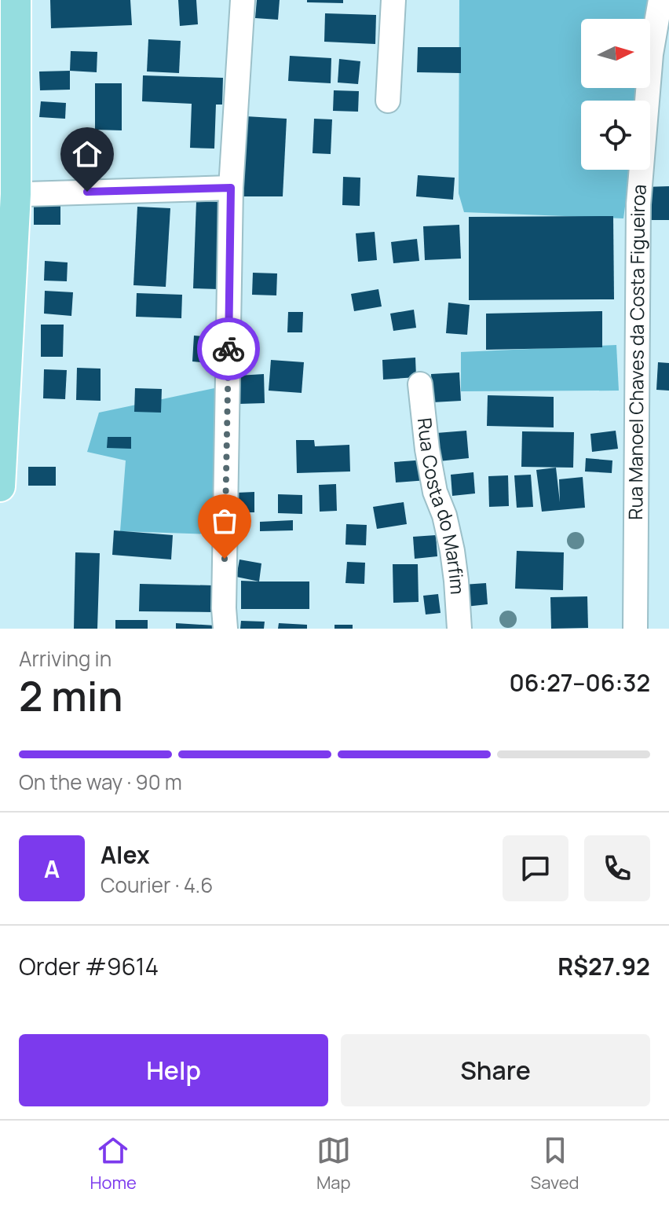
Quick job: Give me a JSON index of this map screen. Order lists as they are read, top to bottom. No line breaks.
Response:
{"streets":{"street":["Rua Manoel Chaves da Costa Figueiroa","Rua Costa do Marfim"]},"north":"right","page":{"heading":["2 min","Arriving in","06:27–06:32"],"panel":["Alex","Courier · 4.6","Order #9614","R$27.92"],"bar":"On the way · 90 m","round":"A","buttons":["Help","Share"],"tabs":["Home","Map","Saved"]}}
